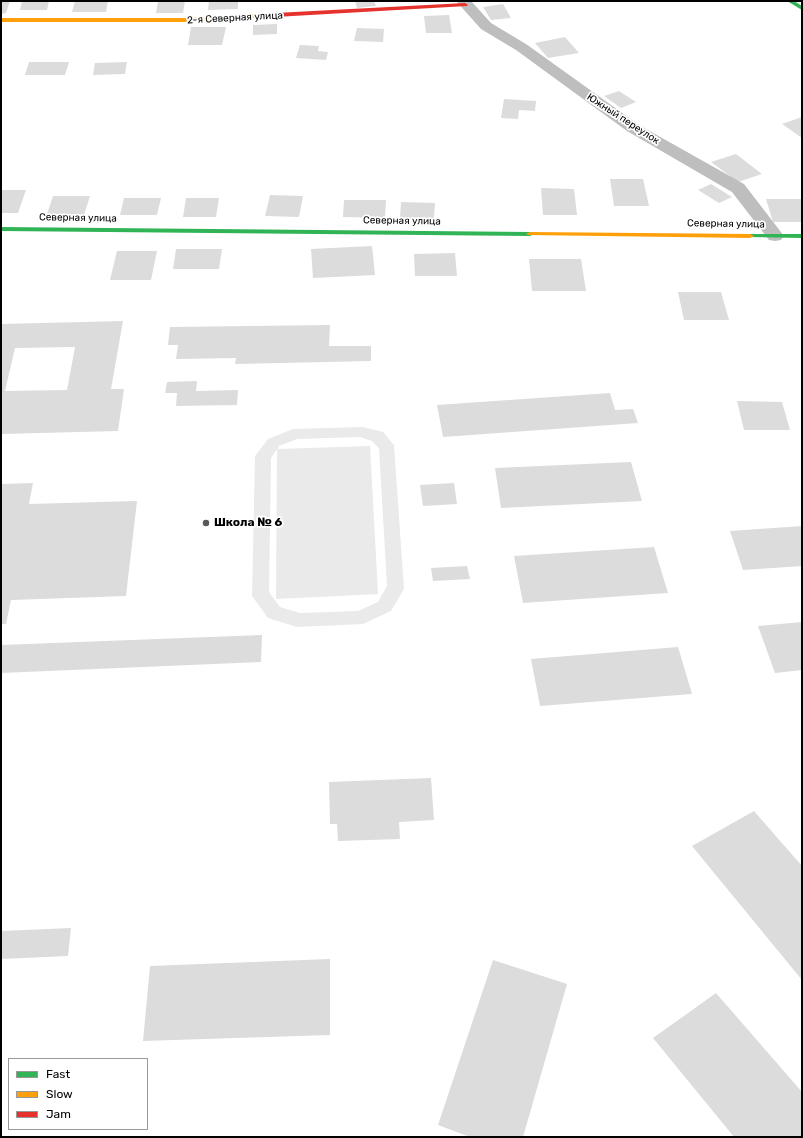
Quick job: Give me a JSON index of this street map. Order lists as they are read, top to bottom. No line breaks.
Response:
{"streets":{"street":["2-я Северная улица","Южный переулок","Северная улица"]},"crossings":[["2-я Северная улица","Южный переулок"],["Южный переулок","Северная улица"]],"places":["Школа № 6"],"legend":["Fast","Slow","Jam"]}
